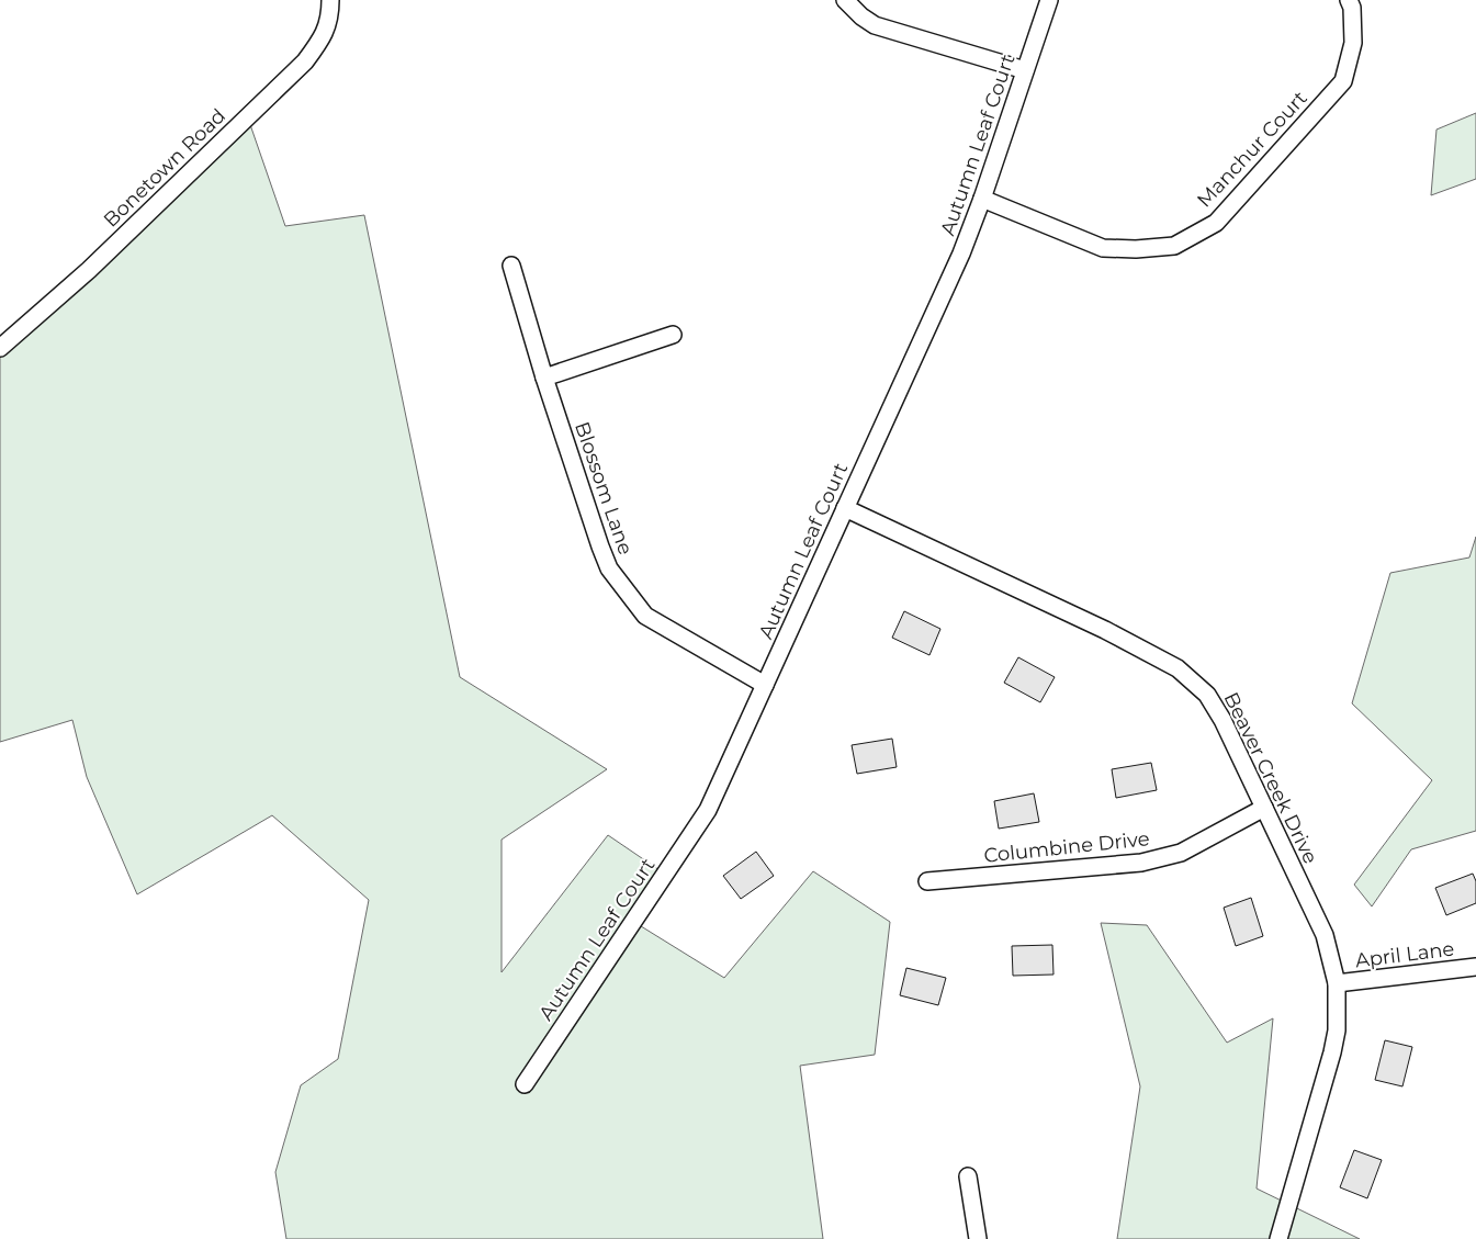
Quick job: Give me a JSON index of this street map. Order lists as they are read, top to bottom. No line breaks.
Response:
{"streets":{"street":["Autumn Leaf Court","Manchur Court","Bonetown Road","Blossom Lane","Beaver Creek Drive","Columbine Drive","April Lane"]},"crossings":[["Autumn Leaf Court","Manchur Court"],["Autumn Leaf Court","Blossom Lane"],["Autumn Leaf Court","Beaver Creek Drive"],["Beaver Creek Drive","Columbine Drive"],["Beaver Creek Drive","April Lane"]]}
